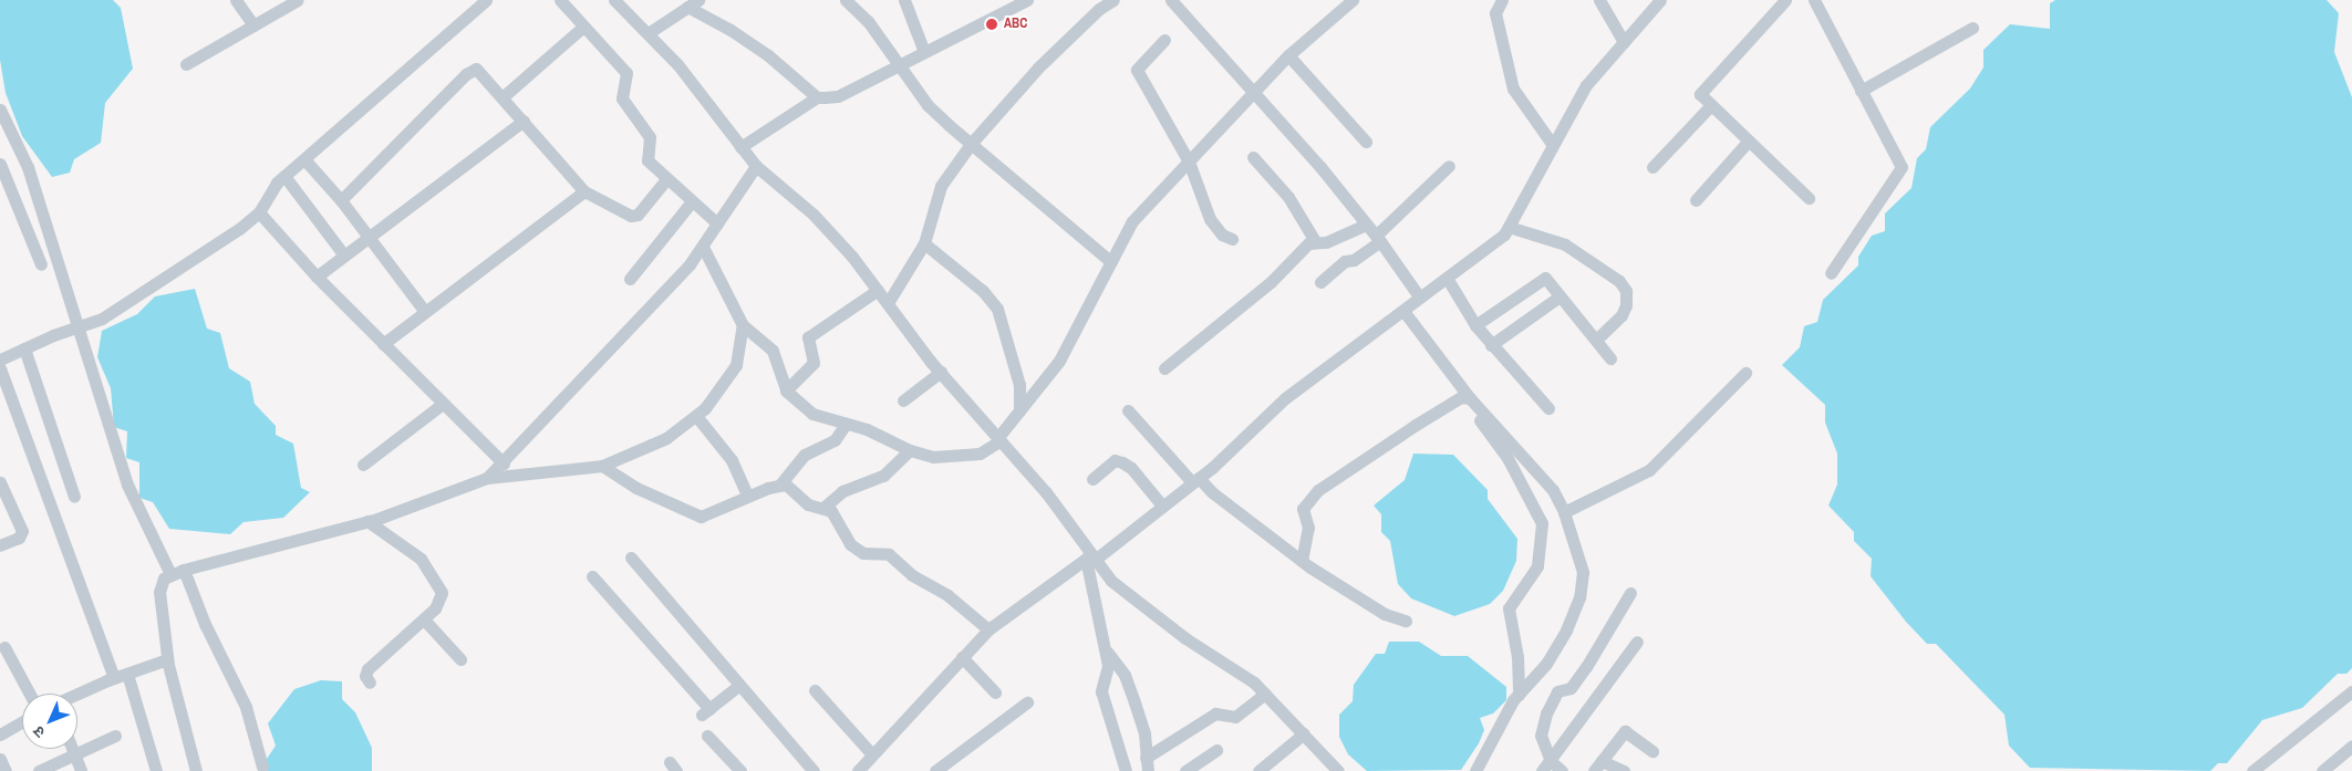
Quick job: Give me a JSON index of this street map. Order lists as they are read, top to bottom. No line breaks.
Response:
{"places":["ABC"],"north":"bottom left"}
